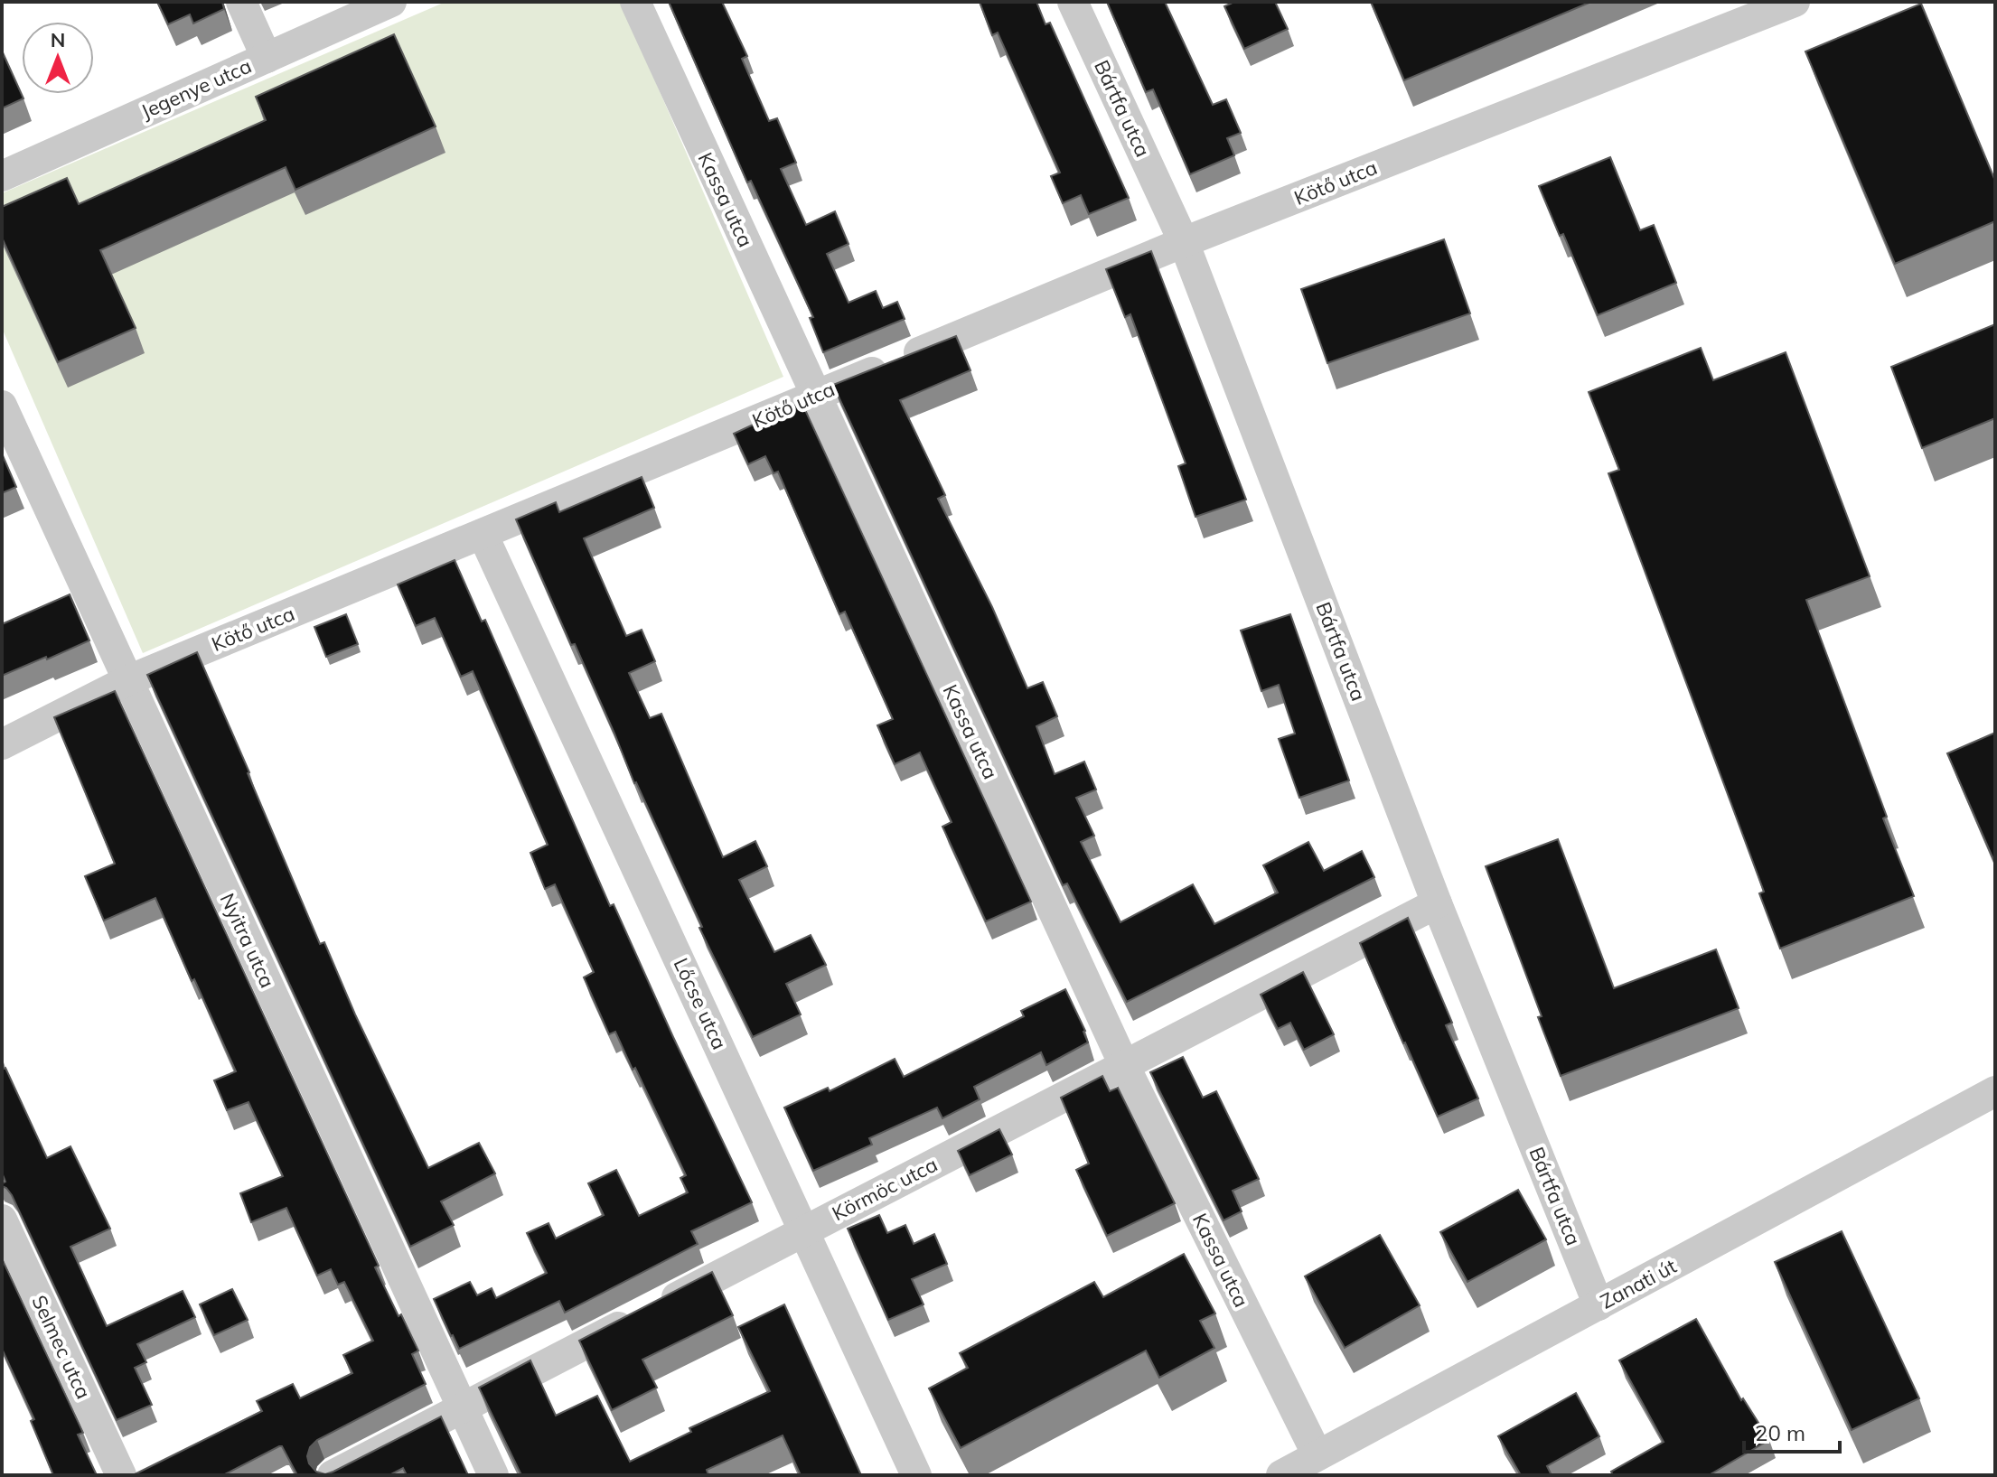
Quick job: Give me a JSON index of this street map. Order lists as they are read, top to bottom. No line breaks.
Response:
{"streets":{"street":["Jegenye utca","Bártfa utca","Kötő utca","Kassa utca","Nyitra utca","Lőcse utca","Körmöc utca","Zanati út","Selmec utca"]},"crossings":[["Bártfa utca","Kötő utca"],["Bártfa utca","Körmöc utca"],["Bártfa utca","Zanati út"],["Kötő utca","Kassa utca"],["Kötő utca","Nyitra utca"],["Kötő utca","Lőcse utca"],["Kassa utca","Körmöc utca"],["Kassa utca","Zanati út"],["Nyitra utca","Körmöc utca"],["Lőcse utca","Körmöc utca"]],"scale_bar":"20 m","north":"top"}
